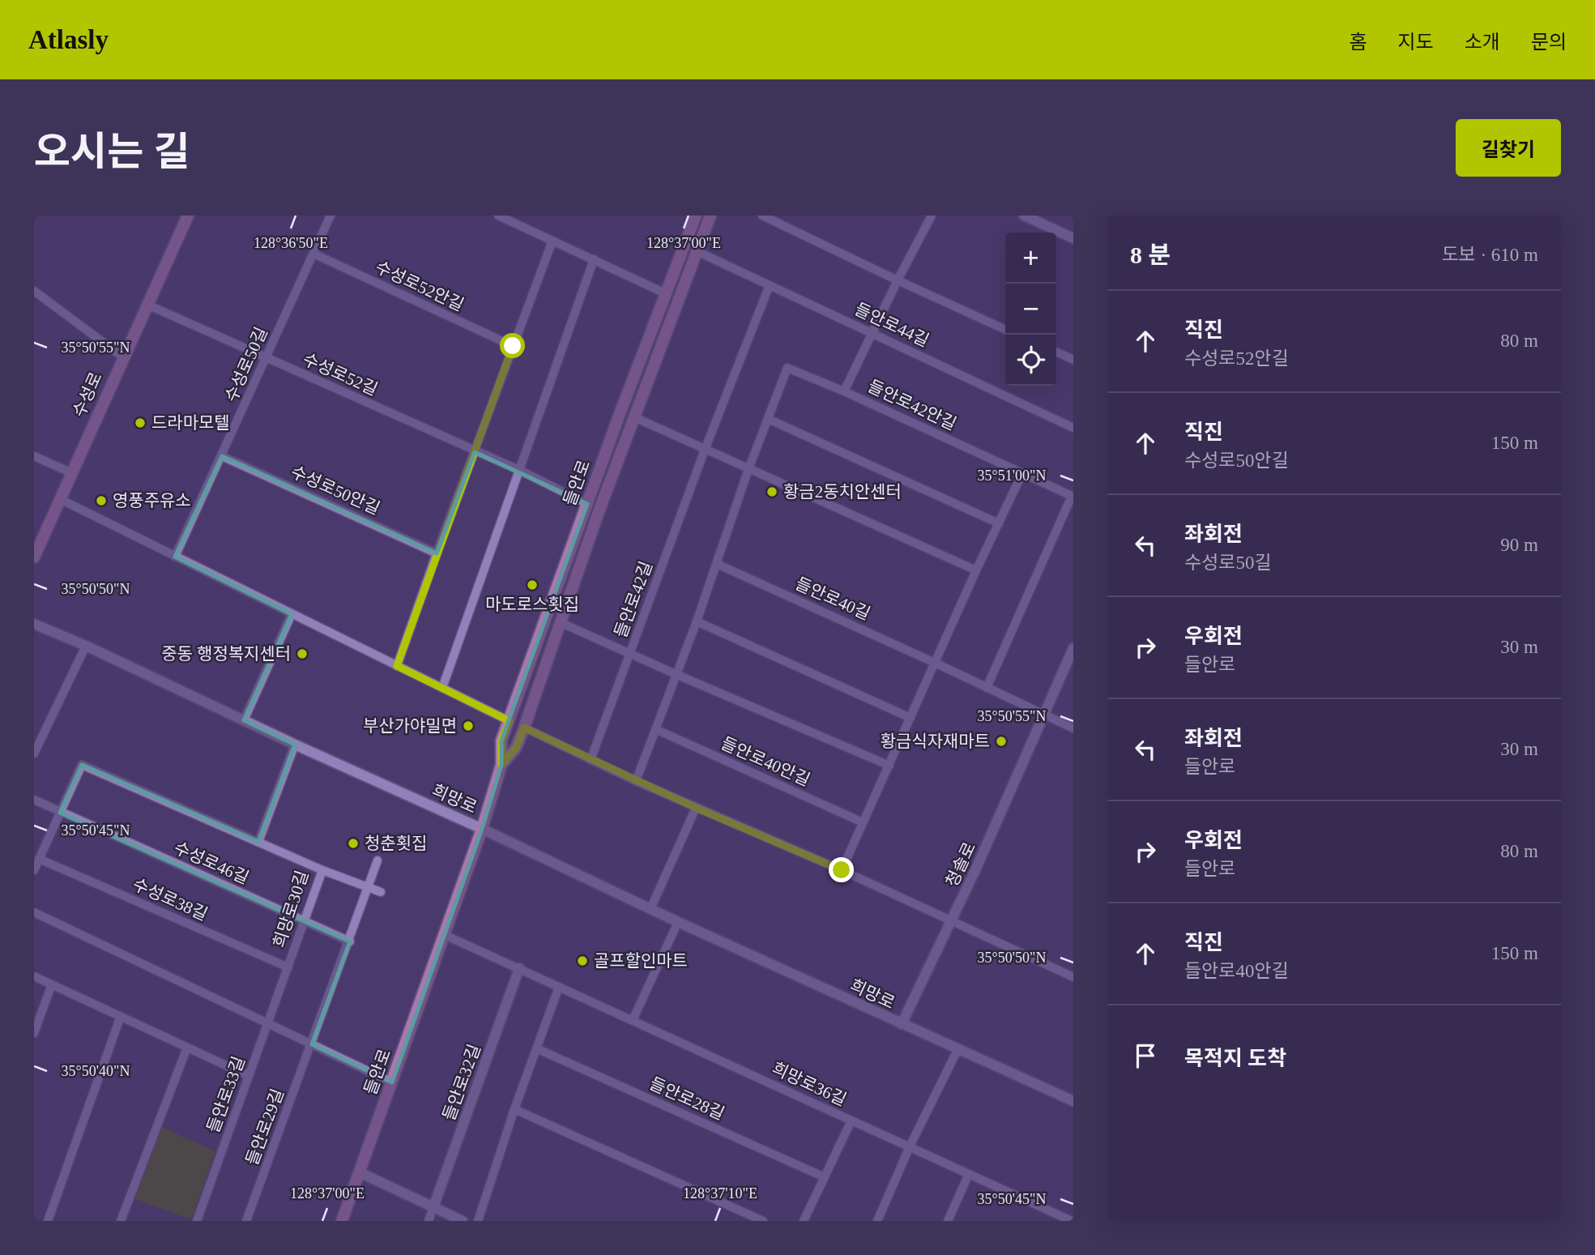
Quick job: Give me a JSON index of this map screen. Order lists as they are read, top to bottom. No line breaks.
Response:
{"streets":{"main road":["수성로","들안로"],"street":["수성로52안길","들안로44길","수성로50길","수성로52길","들안로42안길","수성로50안길","들안로40길","들안로42길","들안로40안길","희망로","수성로46길","청솔로","수성로38길","희망로30길","들안로32길","희망로36길","들안로33길","들안로28길","들안로29길"]},"crossings":[["수성로52안길","수성로50길"],["들안로44길","들안로"],["들안로44길","들안로42길"],["수성로50길","수성로52길"],["수성로50길","수성로50안길"],["수성로52길","수성로"],["수성로52길","들안로"],["들안로","희망로"],["희망로","청솔로"],["수성로46길","희망로30길"],["수성로38길","희망로30길"],["희망로30길","들안로33길"]],"places":["드라마모텔","황금2동치안센터","영풍주유소","마도로스횟집","중동 행정복지센터","부산가야밀면","황금식자재마트","청춘횟집","골프할인마트"],"page":{"header":"Atlasly","nav":["홈","지도","소개","문의"],"title":"오시는 길","buttons":"길찾기","heading":["8 분","도보 · 610 m"],"map_buttons":["+","−"],"list":[["직진","수성로52안길","80 m"],["직진","수성로50안길","150 m"],["좌회전","수성로50길","90 m"],["우회전","들안로","30 m"],["좌회전","들안로","30 m"],["우회전","들안로","80 m"],["직진","들안로40안길","150 m"],"목적지 도착"]},"coordinates":["128°36'50\"E","128°37'00\"E","35°50'55\"N","35°51'00\"N","35°50'50\"N","35°50'45\"N","35°50'40\"N","128°37'10\"E"]}
